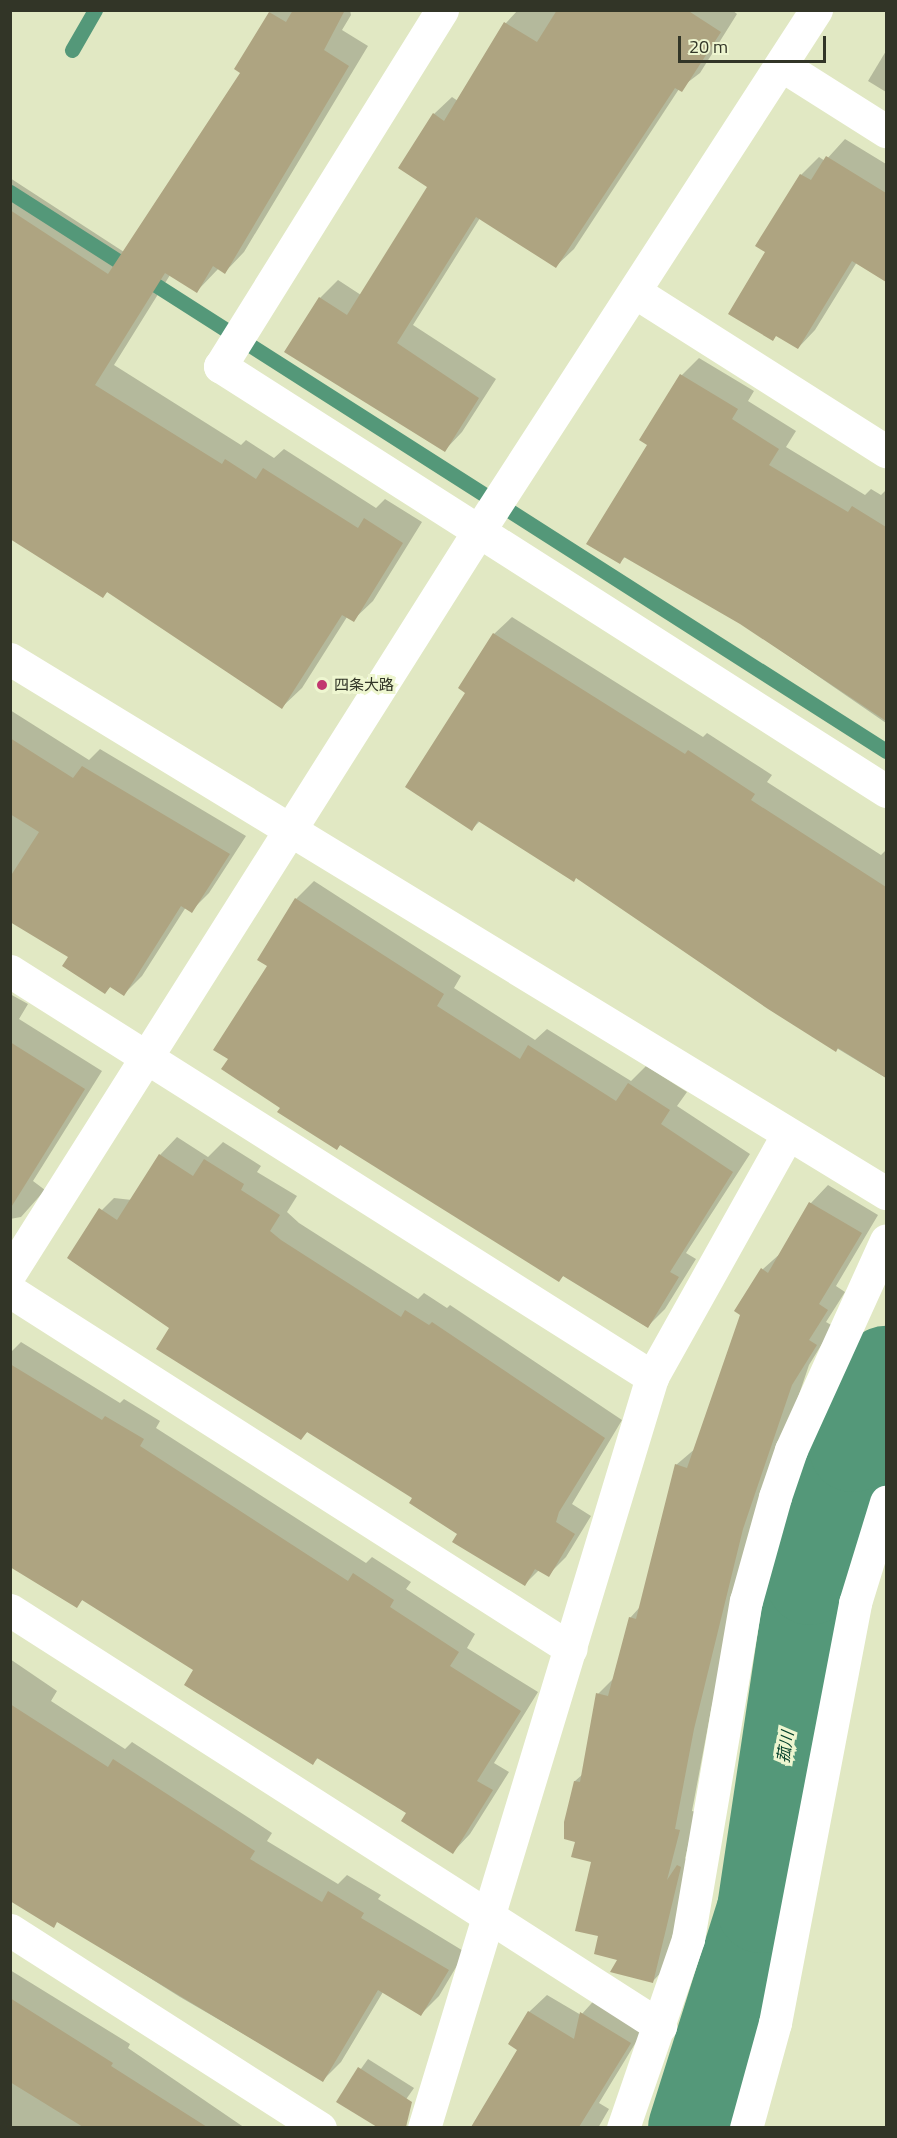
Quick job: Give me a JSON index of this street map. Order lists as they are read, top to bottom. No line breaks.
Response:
{"water":["菰川"],"places":["四条大路"],"scale_bar":"20 m"}
